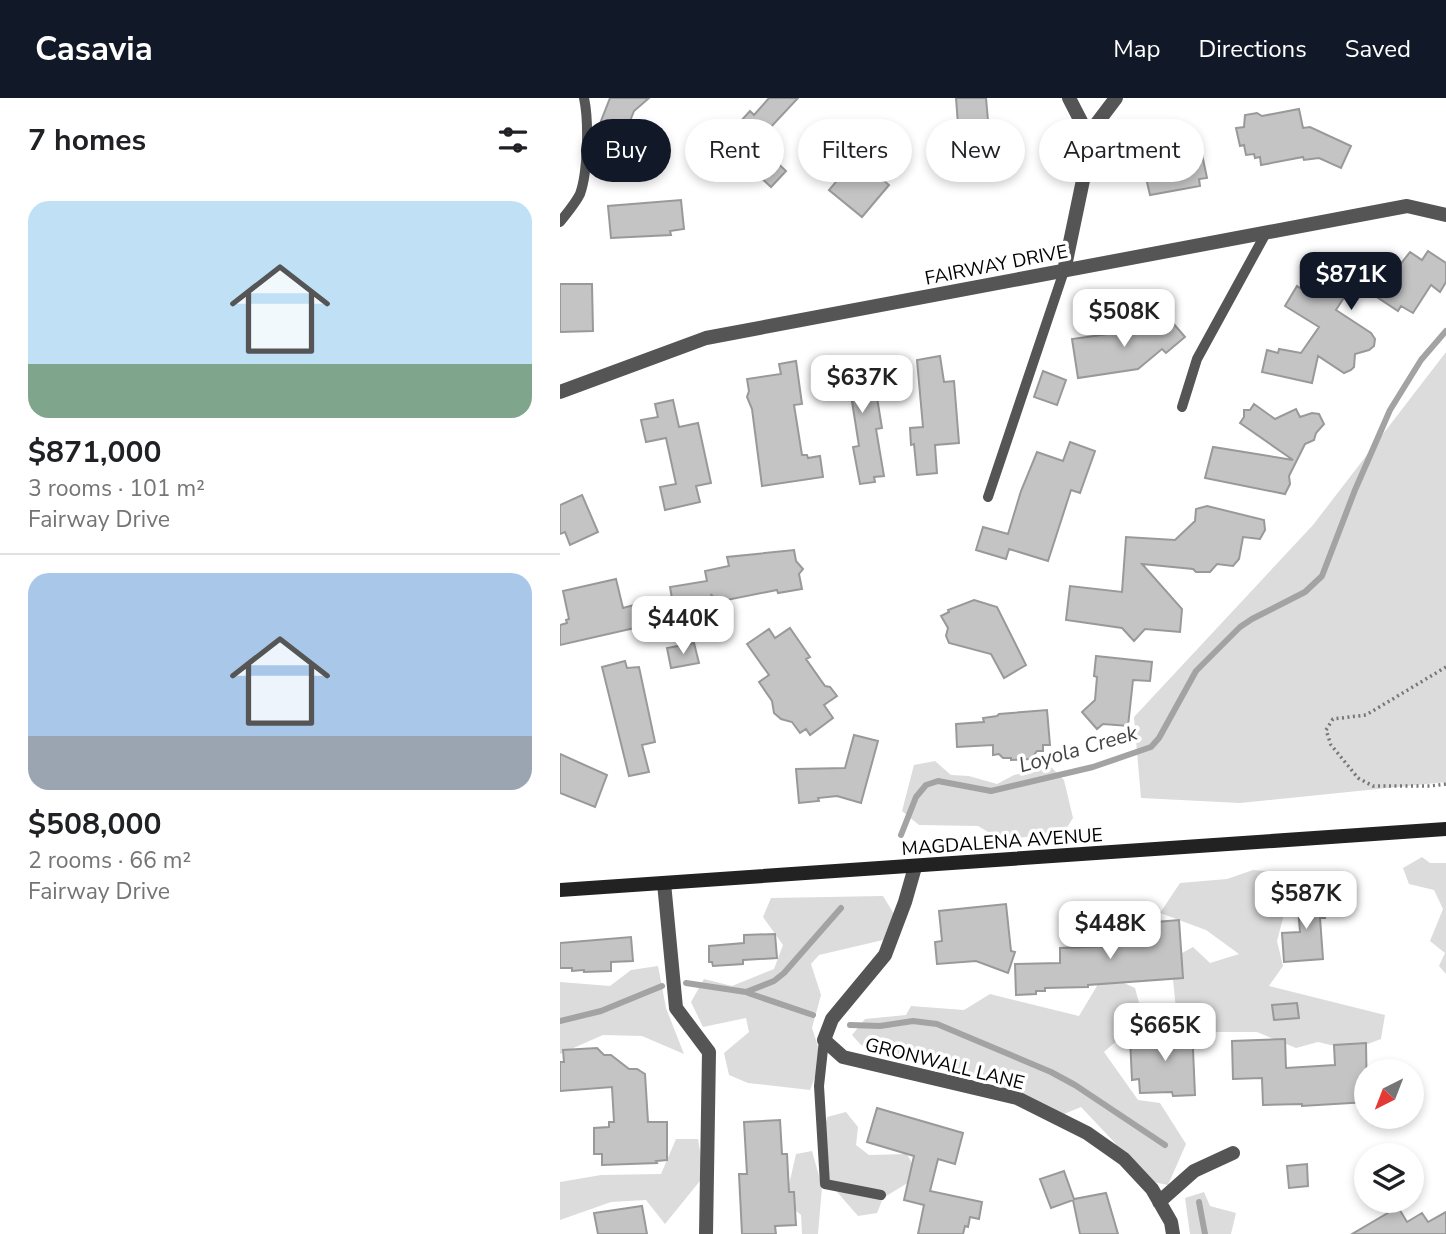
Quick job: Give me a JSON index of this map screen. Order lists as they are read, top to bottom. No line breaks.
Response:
{"streets":{"main road":["MAGDALENA AVENUE"],"street":["FAIRWAY DRIVE","GRONWALL LANE"]},"water":["Loyola Creek"],"north":"bottom left","page":{"header":"Casavia","nav":["Map","Directions","Saved"],"heading":"7 homes","chip":["Buy","Rent","Filters","New","Apartment"],"list":[{"name":"$871,000","note":"3 rooms · 101 m² · Fairway Drive"},{"name":"$508,000","note":"2 rooms · 66 m² · Fairway Drive"}],"price":["$871K","$508K","$637K","$440K","$587K","$448K","$665K"]}}
